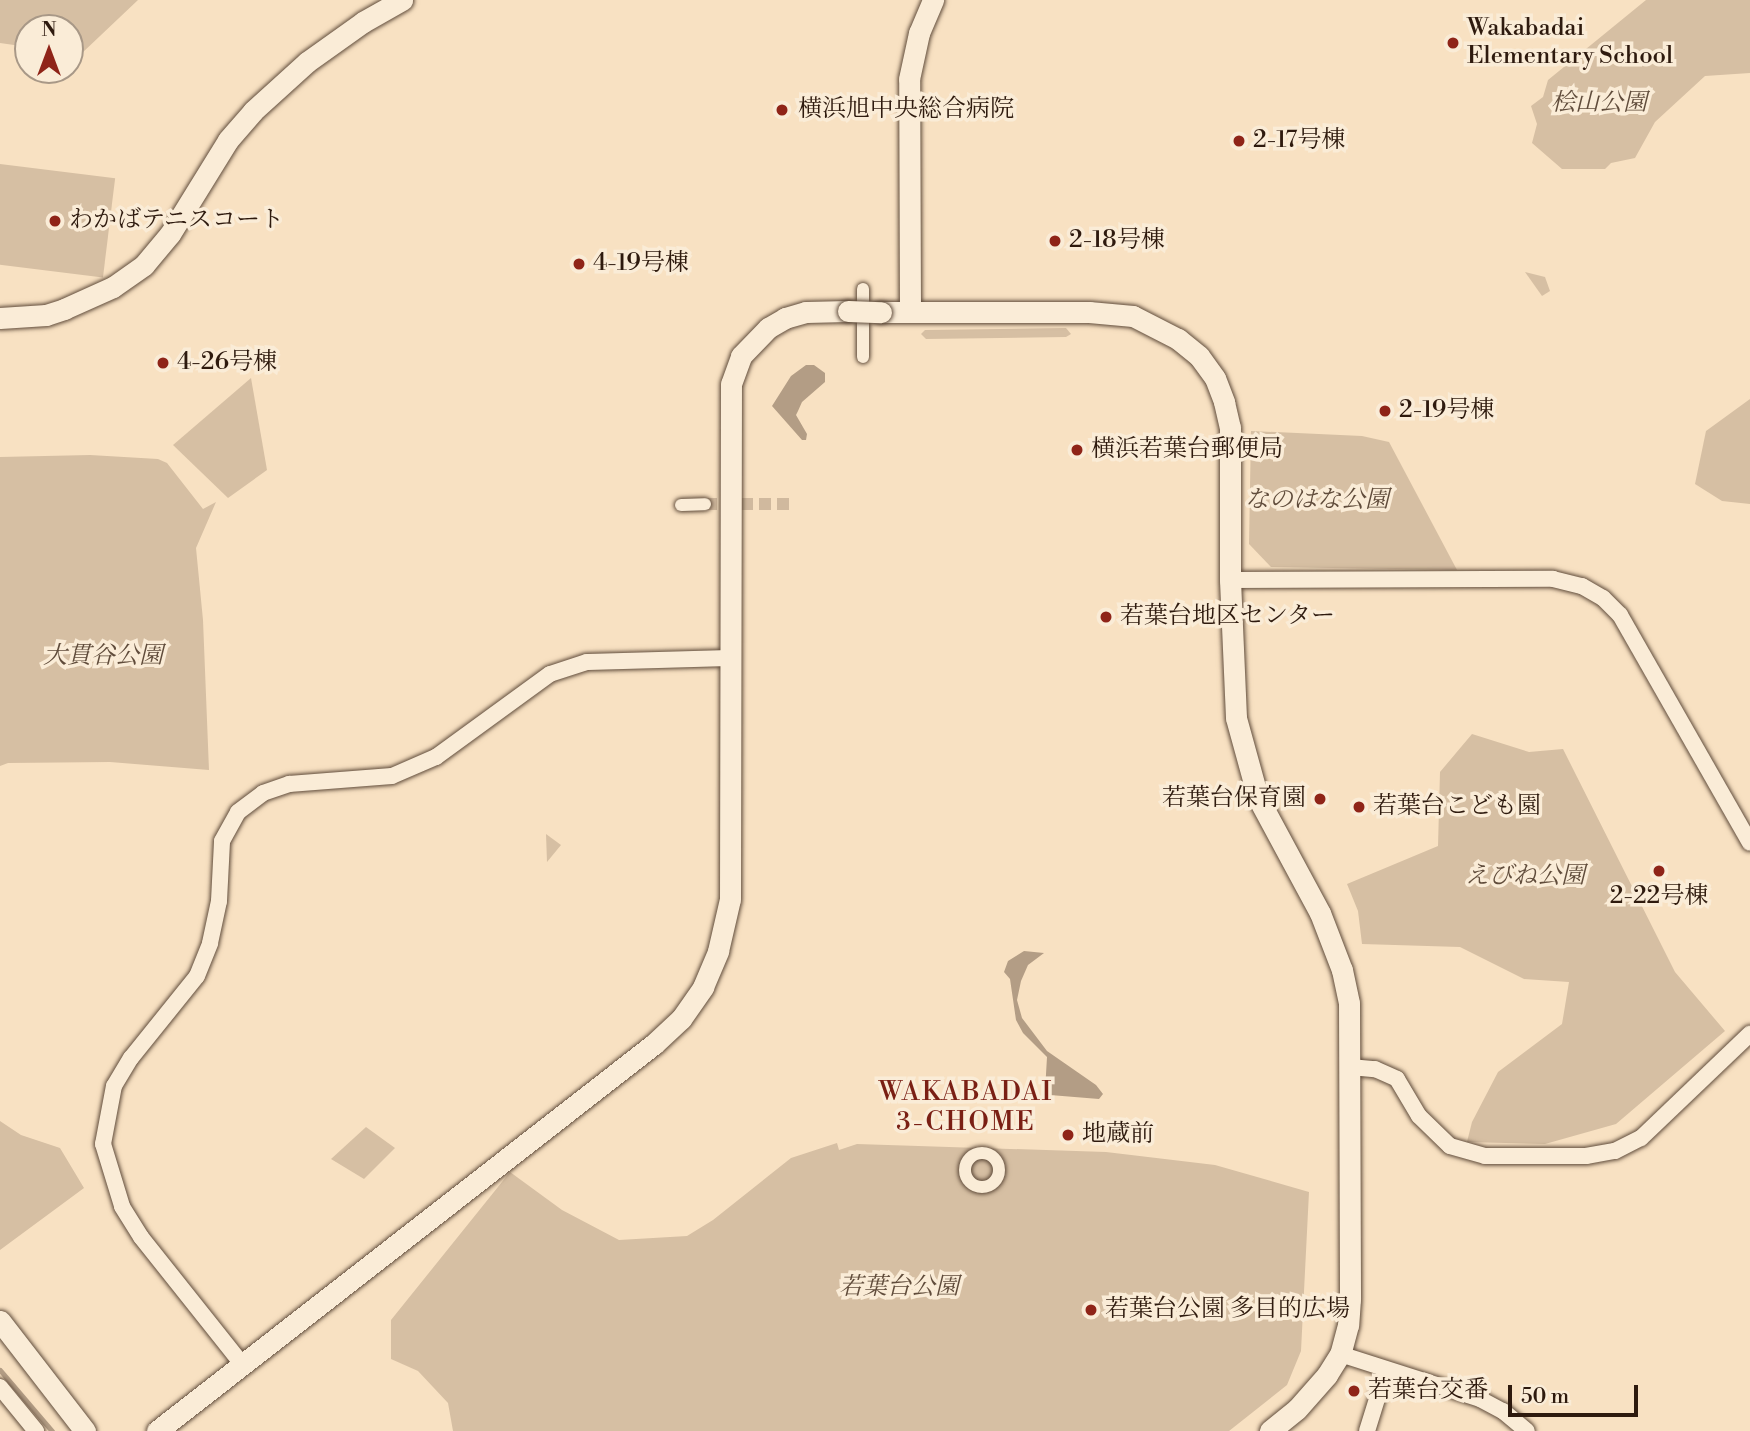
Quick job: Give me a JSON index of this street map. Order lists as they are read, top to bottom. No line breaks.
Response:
{"districts":["WAKABADAI 3-CHOME"],"parks":["桧山公園","なのはな公園","大貫谷公園","えびね公園","若葉台公園"],"places":["Wakabadai Elementary School","横浜旭中央総合病院","2-17号棟","わかばテニスコート","2-18号棟","4-19号棟","4-26号棟","2-19号棟","横浜若葉台郵便局","若葉台地区センター","若葉台保育園","若葉台こども園","2-22号棟","地蔵前","若葉台公園 多目的広場","若葉台交番"],"scale_bar":"50 m","north":"top"}
